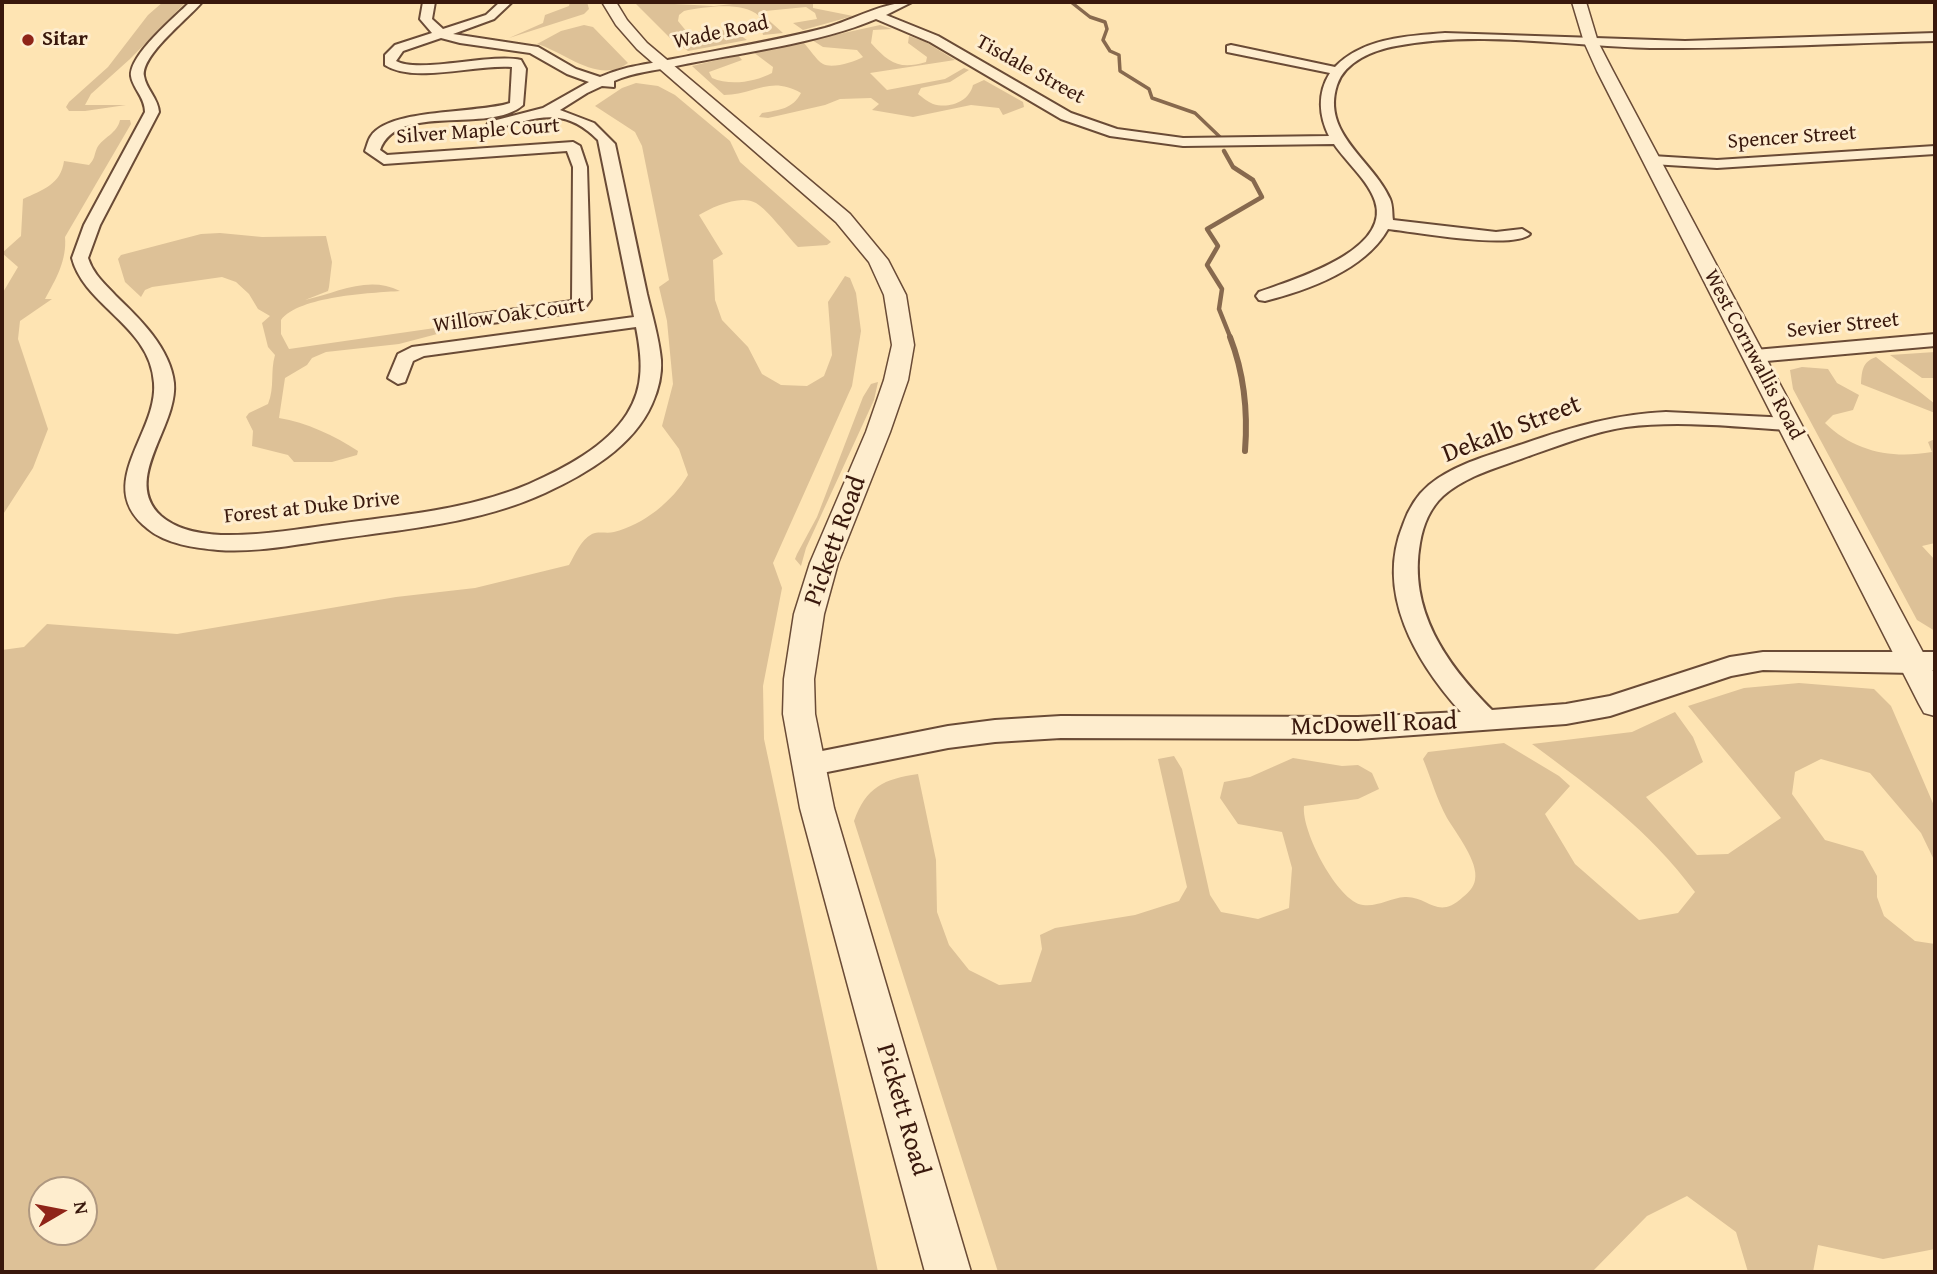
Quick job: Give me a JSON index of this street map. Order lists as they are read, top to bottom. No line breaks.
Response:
{"streets":{"street":["Wade Road","Tisdale Street","Silver Maple Court","Spencer Street","Willow Oak Court","Sevier Street","West Cornwallis Road","Dekalb Street","Forest at Duke Drive","Pickett Road","McDowell Road"]},"crossings":[["Wade Road","Tisdale Street"],["Wade Road","Pickett Road"],["Spencer Street","West Cornwallis Road"],["Willow Oak Court","Forest at Duke Drive"],["Sevier Street","West Cornwallis Road"],["West Cornwallis Road","Dekalb Street"],["West Cornwallis Road","McDowell Road"],["Dekalb Street","McDowell Road"],["Pickett Road","McDowell Road"]],"places":["Sitar"],"north":"right"}
